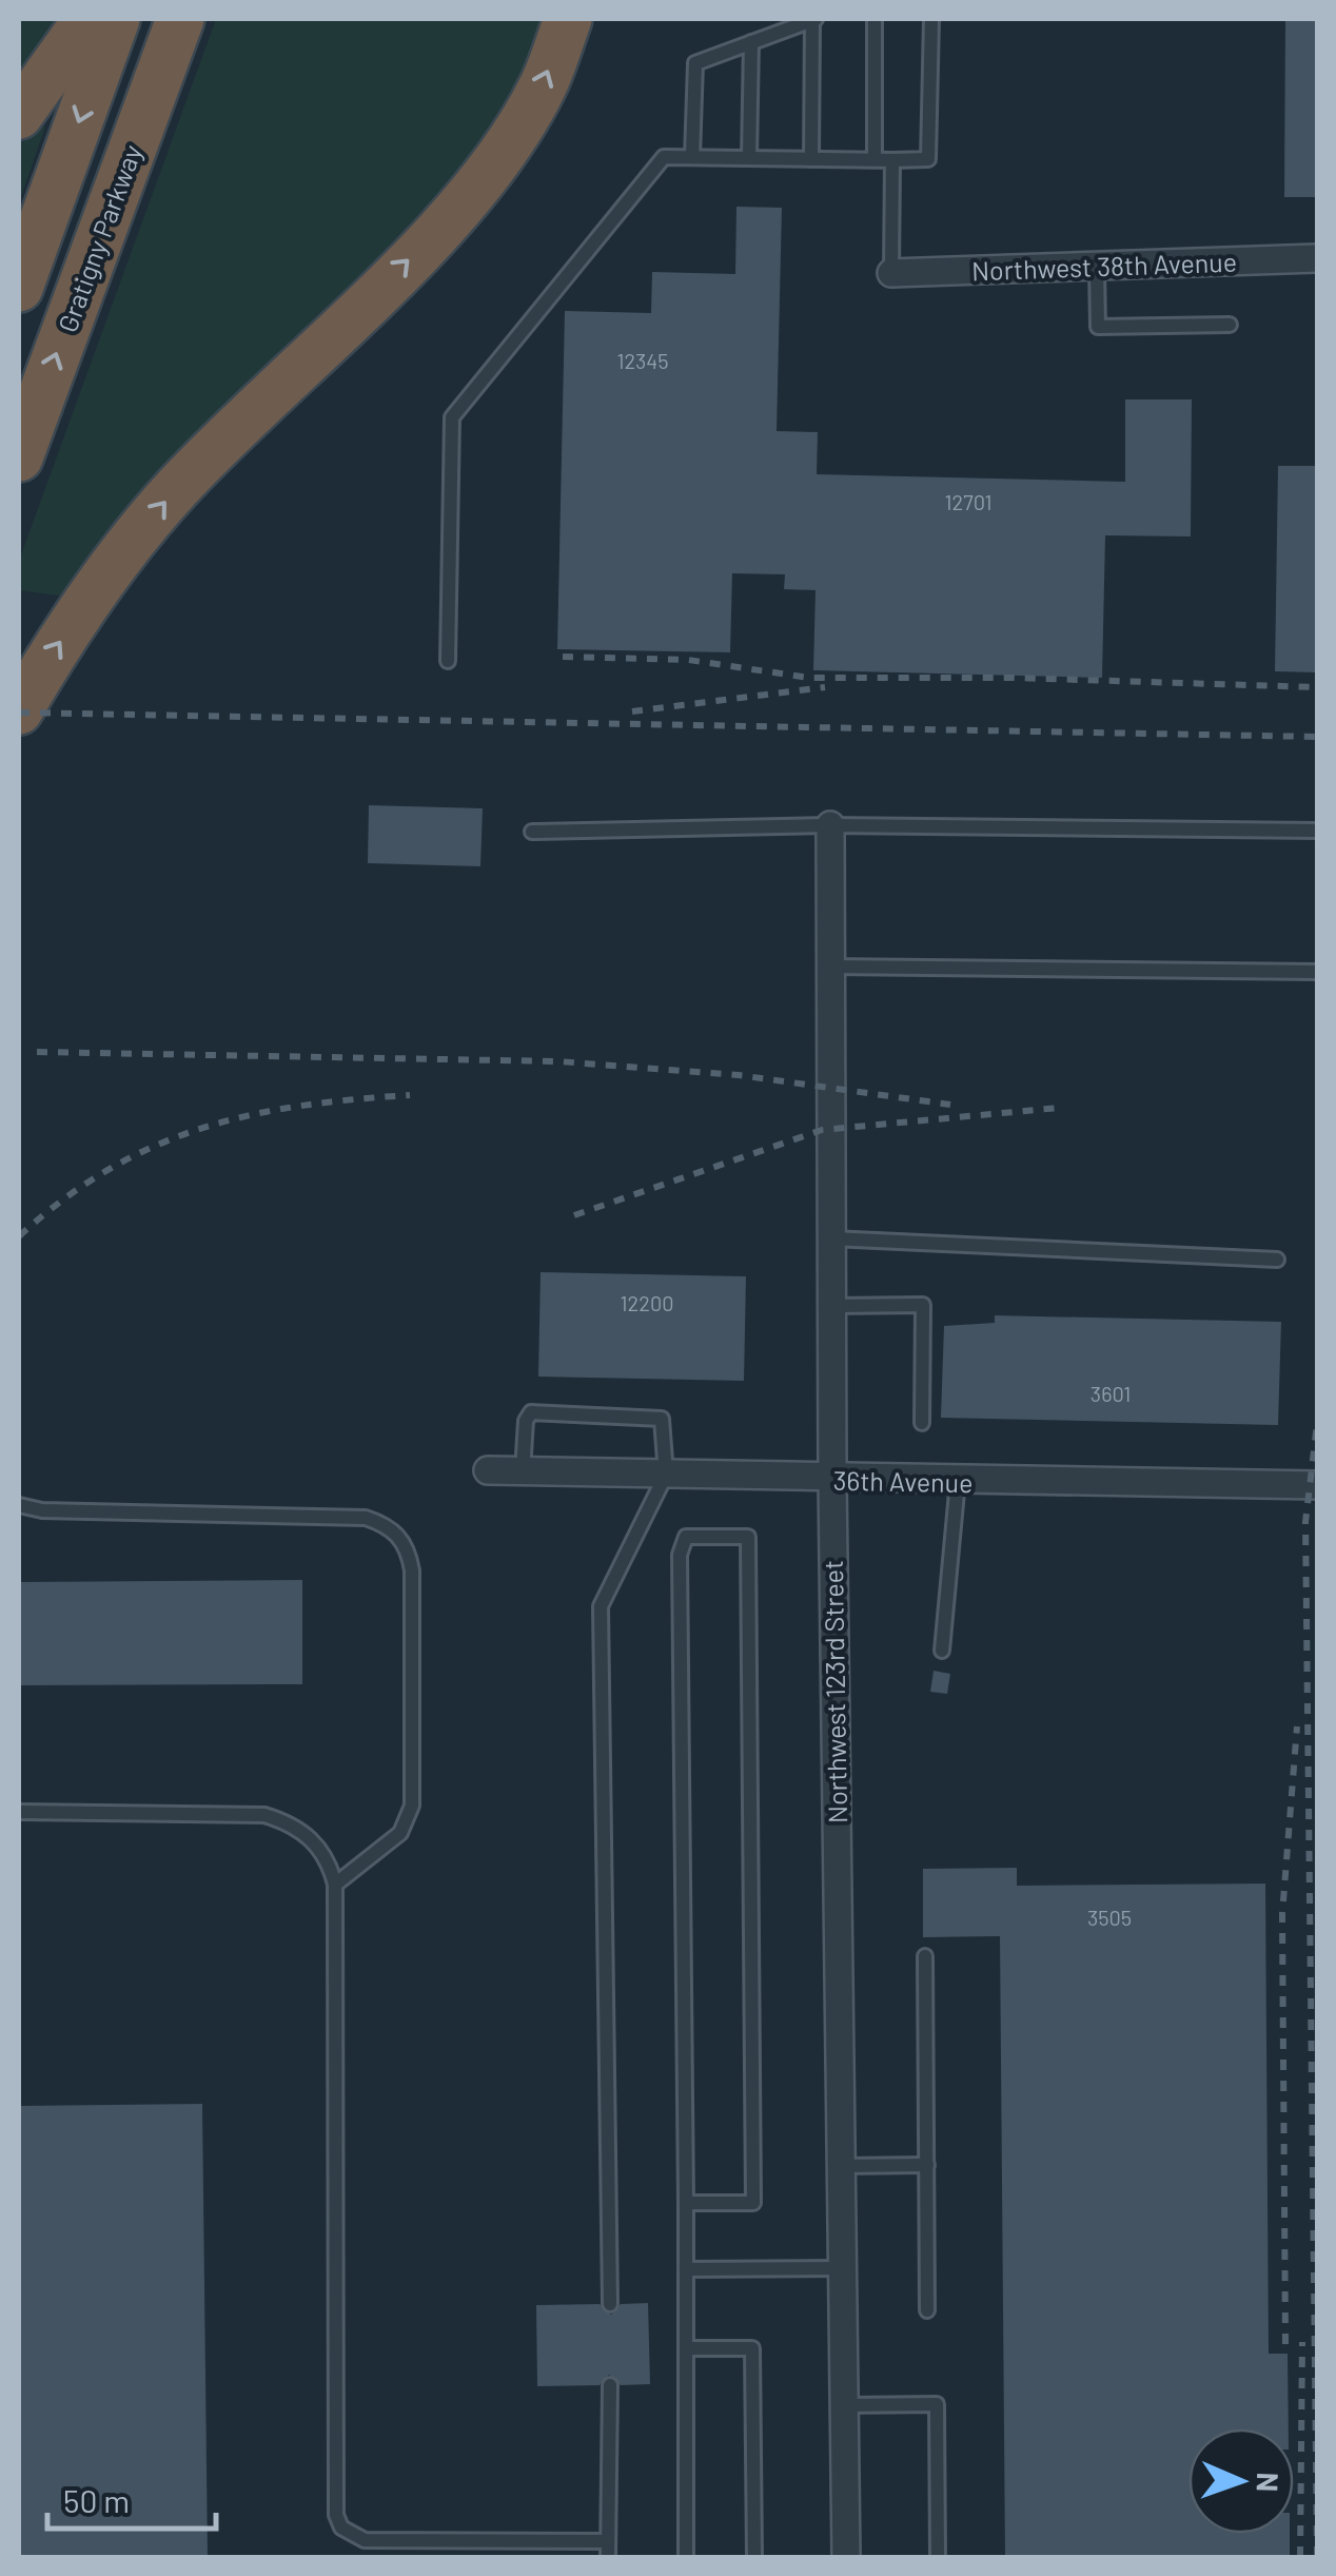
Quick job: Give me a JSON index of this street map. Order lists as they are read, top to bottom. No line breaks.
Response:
{"streets":{"highway":["Gratigny Parkway"],"street":["Northwest 38th Avenue","36th Avenue","Northwest 123rd Street"]},"crossings":[["36th Avenue","Northwest 123rd Street"]],"house_numbers":["12345","12701","12200","3601","3505"],"scale_bar":"50 m","north":"right"}
